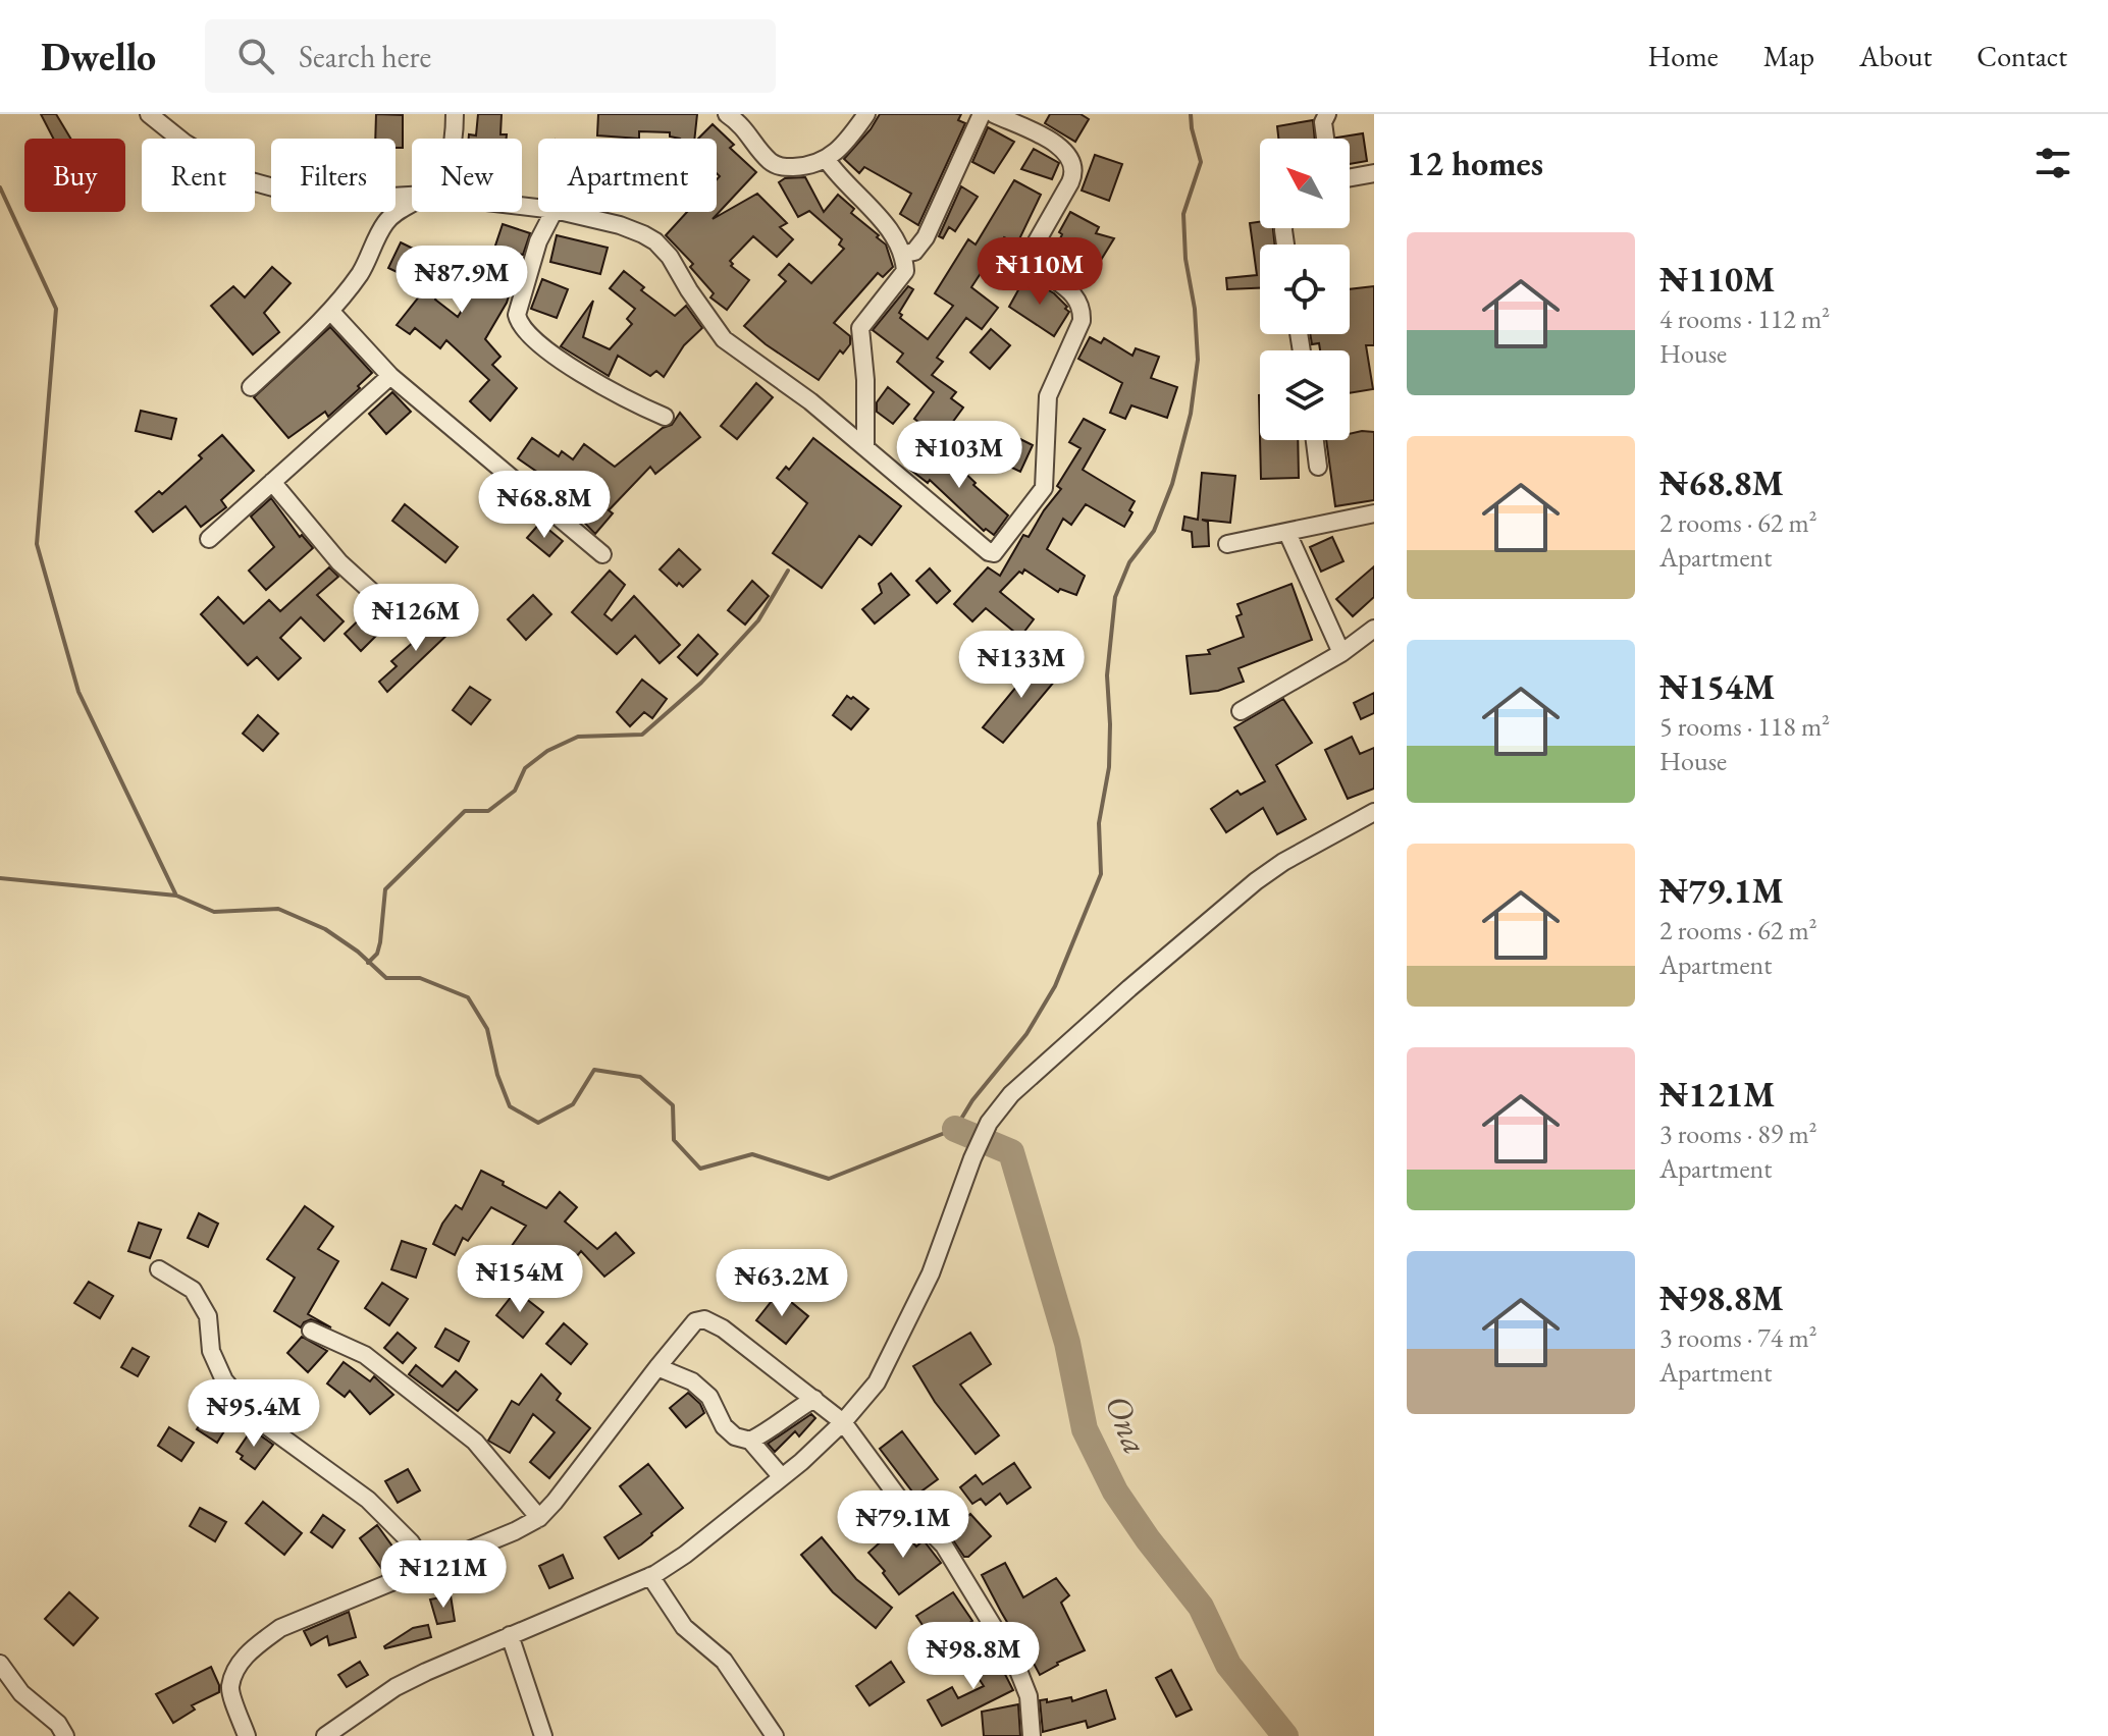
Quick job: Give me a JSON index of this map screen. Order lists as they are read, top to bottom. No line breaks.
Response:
{"water":["Ona"],"north":"top left","page":{"header":"Dwello","search":"Search here","nav":["Home","Map","About","Contact"],"heading":"12 homes","chip":["Buy","Rent","Filters","New","Apartment"],"list":[{"name":"₦110M","note":"4 rooms · 112 m² · House"},{"name":"₦68.8M","note":"2 rooms · 62 m² · Apartment"},{"name":"₦154M","note":"5 rooms · 118 m² · House"},{"name":"₦79.1M","note":"2 rooms · 62 m² · Apartment"},{"name":"₦121M","note":"3 rooms · 89 m² · Apartment"},{"name":"₦98.8M","note":"3 rooms · 74 m² · Apartment"}],"price":["₦110M","₦87.9M","₦103M","₦68.8M","₦126M","₦133M","₦154M","₦63.2M","₦95.4M","₦79.1M","₦121M","₦98.8M"]}}
